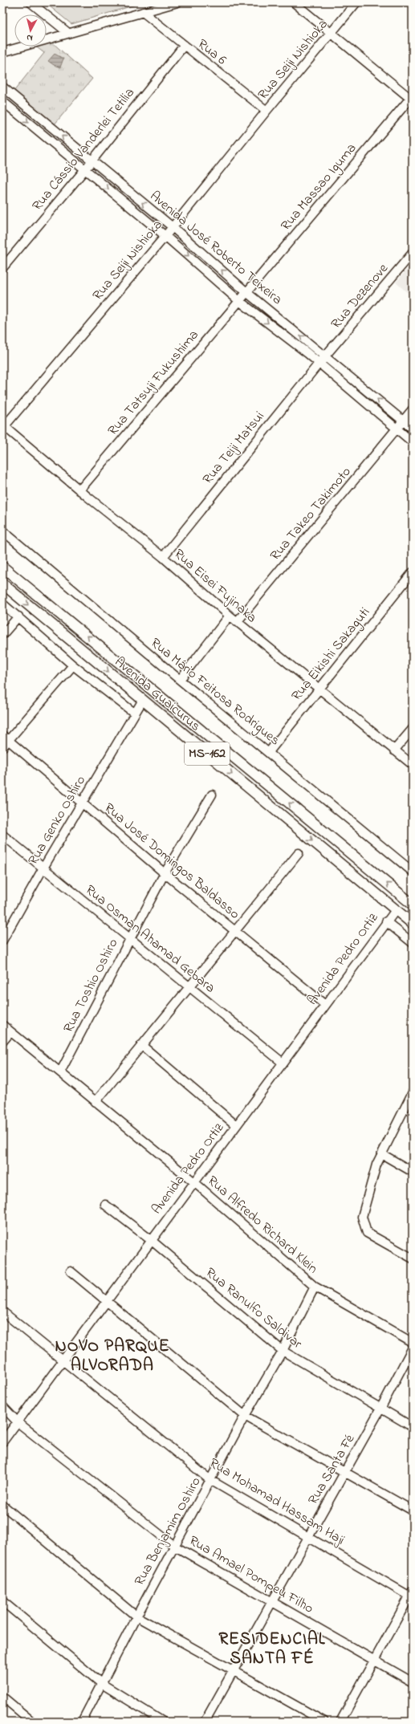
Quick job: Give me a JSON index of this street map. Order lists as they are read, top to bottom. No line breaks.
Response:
{"streets":{"main road":["Avenida Guaicurus","MS-162"],"street":["Rua 6","Rua Seiji Nishioka","Rua Cássio Vanderlei Tetilia","Rua Massao Iguma","Avenida José Roberto Teixeira","Rua Dezenove","Rua Tatsuji Fukushima","Rua Teiji Matsui","Rua Takeo Takimoto","Rua Eisei Fujinaka","Rua Eikishi Sakaguti","Rua Mário Feitosa Rodrigues","Rua Genko Oshiro","Rua José Domingos Baldasso","Rua Osman Ahamad Gebara","Avenida Pedro Ortiz","Rua Toshio Oshiro","Rua Alfredo Richard Klein","Rua Ranulfo Saldivar","Rua Santa Fé","Rua Mohamad Hassam Haji","Rua Benjamim Oshiro","Rua Amael Pompeu Filho"]},"crossings":[["Rua 6","Rua Seiji Nishioka"],["Rua 6","Rua Cássio Vanderlei Tetilia"],["Rua Seiji Nishioka","Avenida José Roberto Teixeira"],["Rua Seiji Nishioka","Rua Eisei Fujinaka"],["Rua Cássio Vanderlei Tetilia","Avenida José Roberto Teixeira"],["Rua Massao Iguma","Avenida José Roberto Teixeira"],["Rua Massao Iguma","Rua Tatsuji Fukushima"],["Avenida José Roberto Teixeira","Rua Dezenove"],["Avenida José Roberto Teixeira","Rua Tatsuji Fukushima"],["Avenida José Roberto Teixeira","Rua Teiji Matsui"],["Avenida José Roberto Teixeira","Rua Takeo Takimoto"],["Rua Dezenove","Rua Teiji Matsui"],["Rua Tatsuji Fukushima","Rua Eisei Fujinaka"],["Rua Teiji Matsui","Rua Eisei Fujinaka"],["Rua Takeo Takimoto","Rua Eisei Fujinaka"],["Rua Eisei Fujinaka","Rua Eikishi Sakaguti"],["Rua Eikishi Sakaguti","Rua Mário Feitosa Rodrigues"],["Avenida Guaicurus","Rua Genko Oshiro"],["Avenida Guaicurus","Avenida Pedro Ortiz"],["Rua Genko Oshiro","Rua José Domingos Baldasso"],["Rua Genko Oshiro","Rua Osman Ahamad Gebara"],["Rua José Domingos Baldasso","Avenida Pedro Ortiz"],["Rua José Domingos Baldasso","Rua Toshio Oshiro"],["Rua Osman Ahamad Gebara","Avenida Pedro Ortiz"],["Rua Osman Ahamad Gebara","Rua Toshio Oshiro"],["Avenida Pedro Ortiz","Rua Alfredo Richard Klein"],["Avenida Pedro Ortiz","Rua Ranulfo Saldivar"],["Avenida Pedro Ortiz","Rua Mohamad Hassam Haji"],["Avenida Pedro Ortiz","Rua Amael Pompeu Filho"],["Rua Toshio Oshiro","Rua Alfredo Richard Klein"],["Rua Alfredo Richard Klein","Rua Benjamim Oshiro"],["Rua Ranulfo Saldivar","Rua Santa Fé"],["Rua Ranulfo Saldivar","Rua Benjamim Oshiro"],["Rua Santa Fé","Rua Mohamad Hassam Haji"],["Rua Santa Fé","Rua Amael Pompeu Filho"],["Rua Mohamad Hassam Haji","Rua Benjamim Oshiro"],["Rua Benjamim Oshiro","Rua Amael Pompeu Filho"]],"districts":["NOVO PARQUE ALVORADA","RESIDENCIAL SANTA FÉ"],"north":"bottom"}
